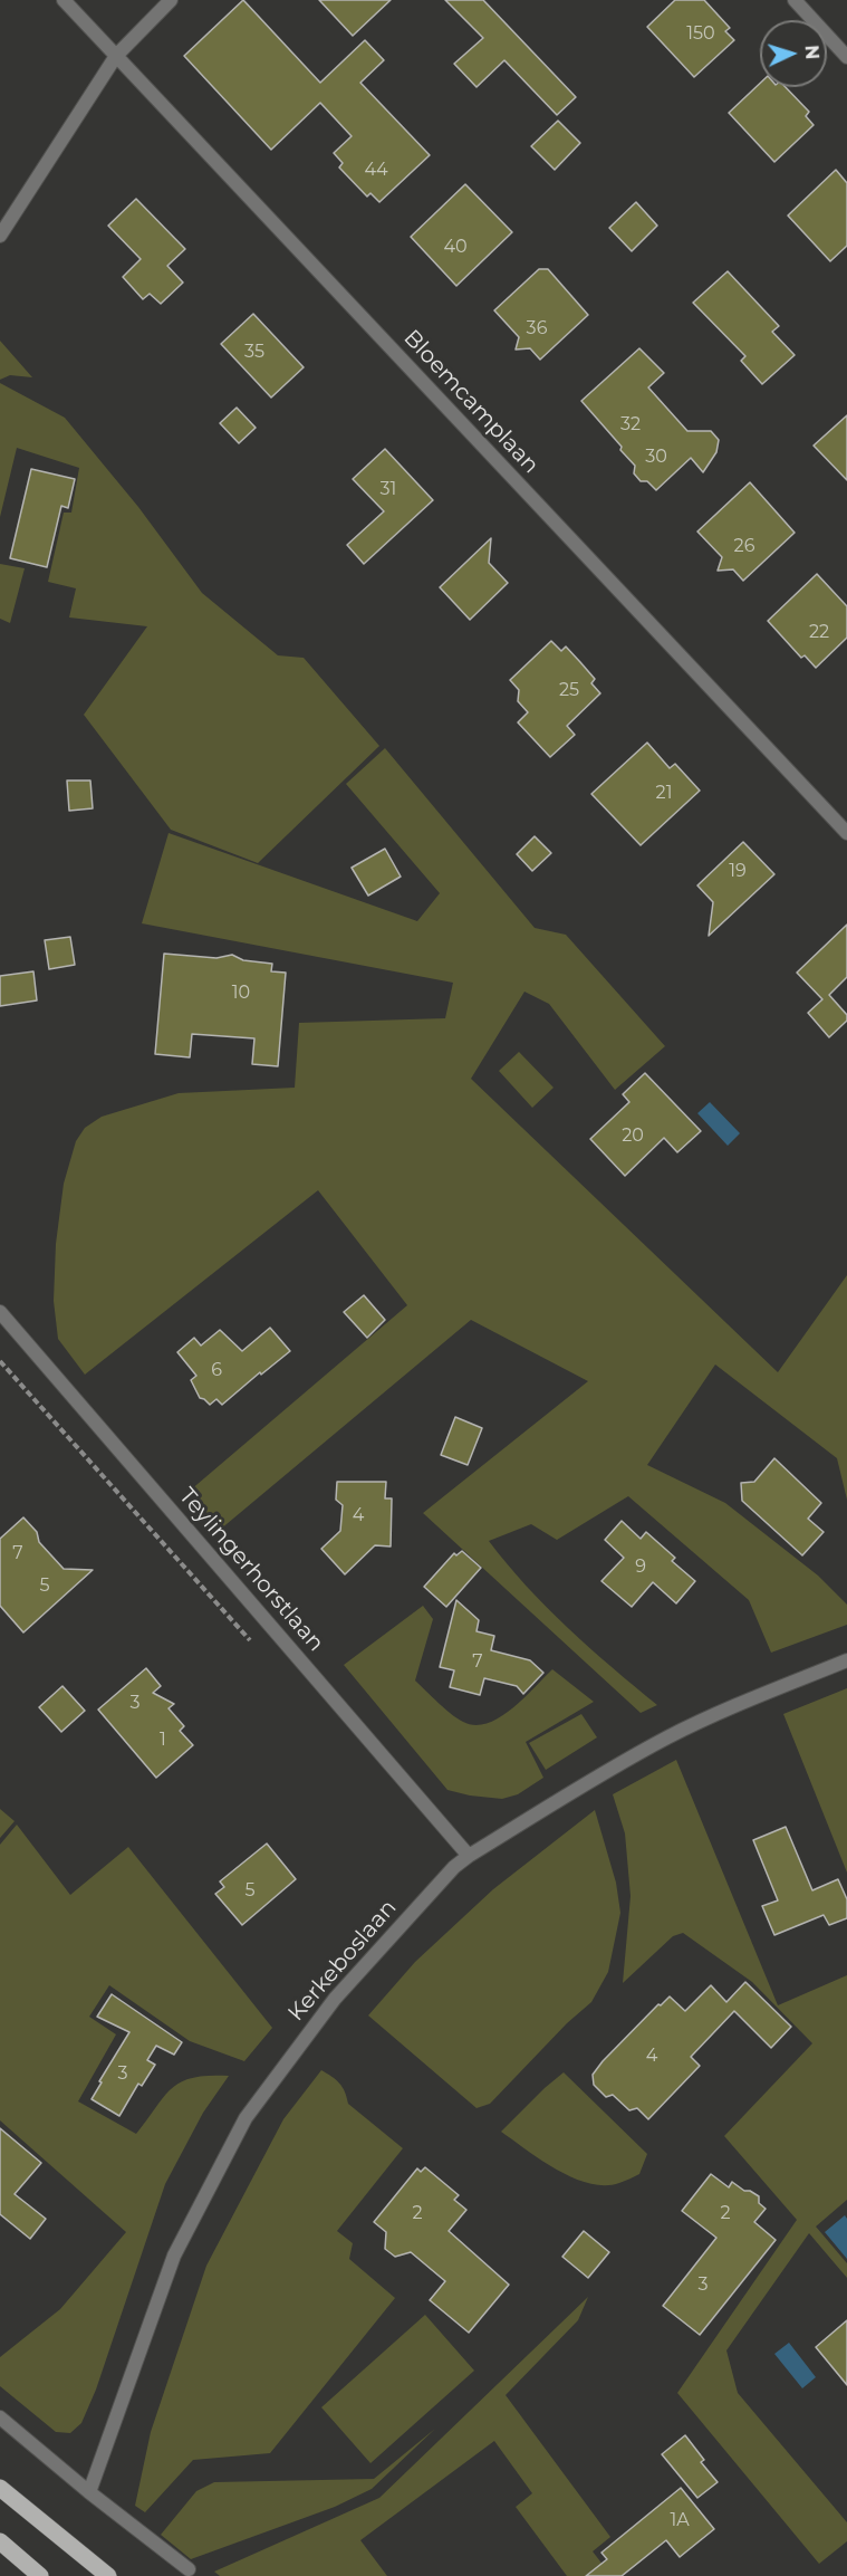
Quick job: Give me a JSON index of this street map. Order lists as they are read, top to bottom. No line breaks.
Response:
{"streets":{"street":["Bloemcamplaan","Teylingerhorstlaan","Kerkeboslaan"]},"crossings":[["Teylingerhorstlaan","Kerkeboslaan"]],"house_numbers":["150","44","40","36","35","32","30","31","26","22","25","21","19","10","20","6","4","7","9","5","7","3","1","5","4","3","2","2","3","1A"],"north":"right"}
